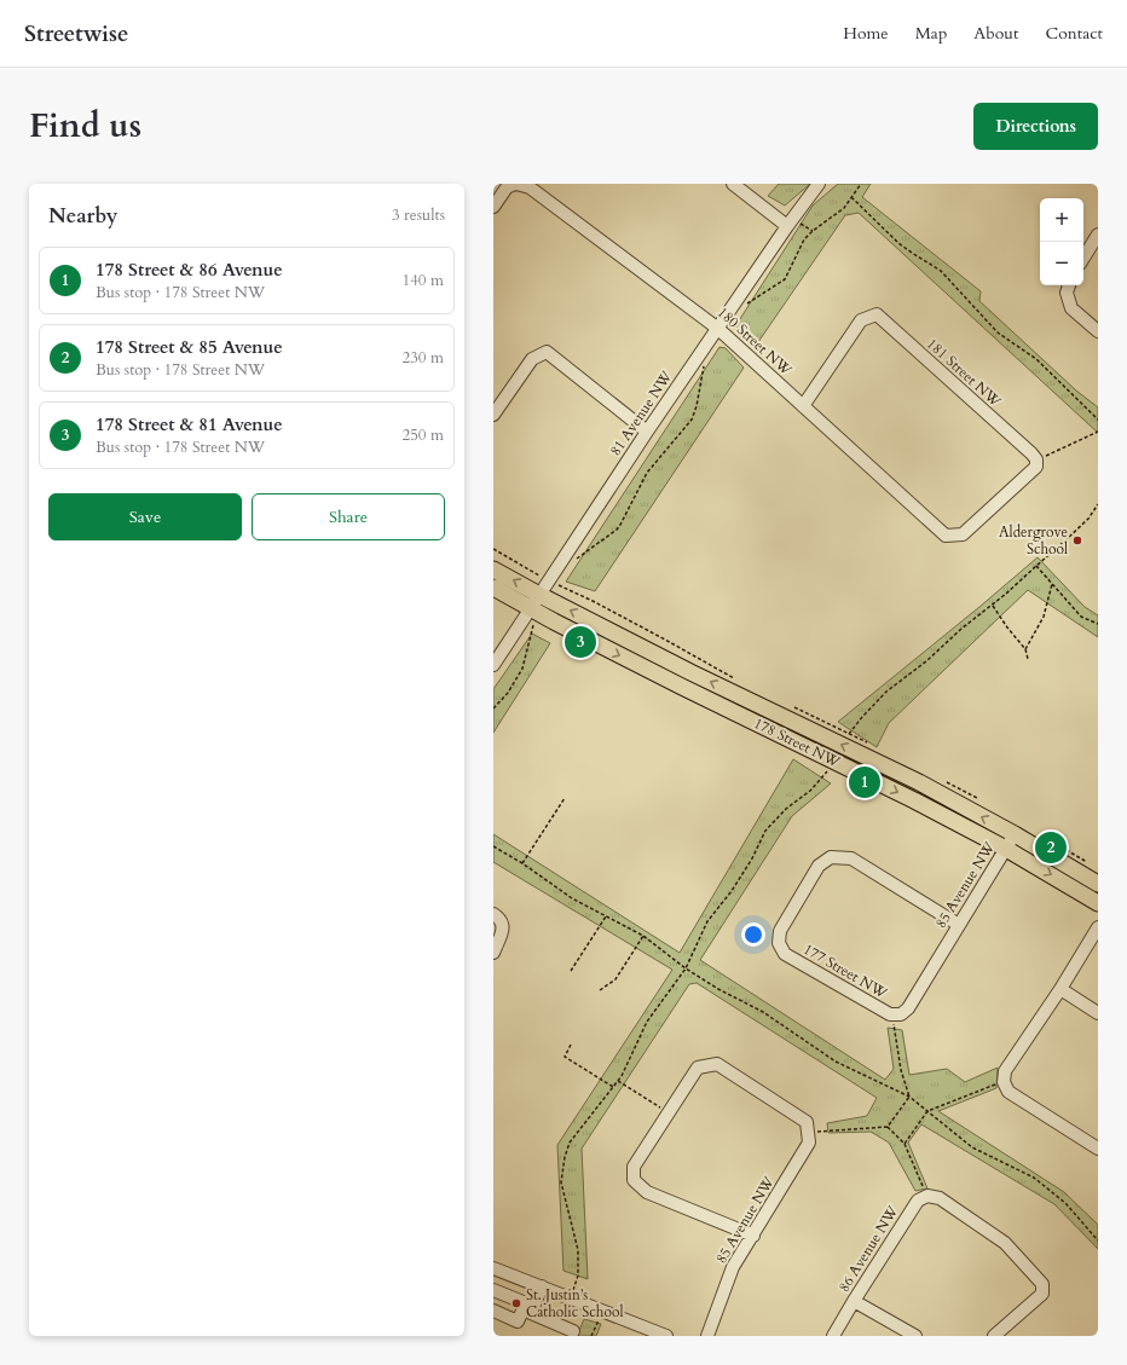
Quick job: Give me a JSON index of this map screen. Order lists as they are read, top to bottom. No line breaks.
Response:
{"streets":{"main road":["178 Street NW"],"street":["180 Street NW","181 Street NW","81 Avenue NW","85 Avenue NW","177 Street NW","86 Avenue NW"]},"crossings":[["180 Street NW","181 Street NW"],["180 Street NW","81 Avenue NW"],["81 Avenue NW","178 Street NW"],["178 Street NW","85 Avenue NW"],["85 Avenue NW","177 Street NW"]],"places":["Aldergrove School","St. Justin’s Catholic School"],"page":{"header":"Streetwise","nav":["Home","Map","About","Contact"],"title":"Find us","buttons":["Directions",["Save","Share"]],"heading":["Nearby","3 results"],"map_buttons":["+","−"],"list":[{"mark":"1","name":"178 Street & 86 Avenue","note":"Bus stop · 178 Street NW","value":"140 m"},{"mark":"2","name":"178 Street & 85 Avenue","note":"Bus stop · 178 Street NW","value":"230 m"},{"mark":"3","name":"178 Street & 81 Avenue","note":"Bus stop · 178 Street NW","value":"250 m"}],"pins":["3","1","2"]}}
